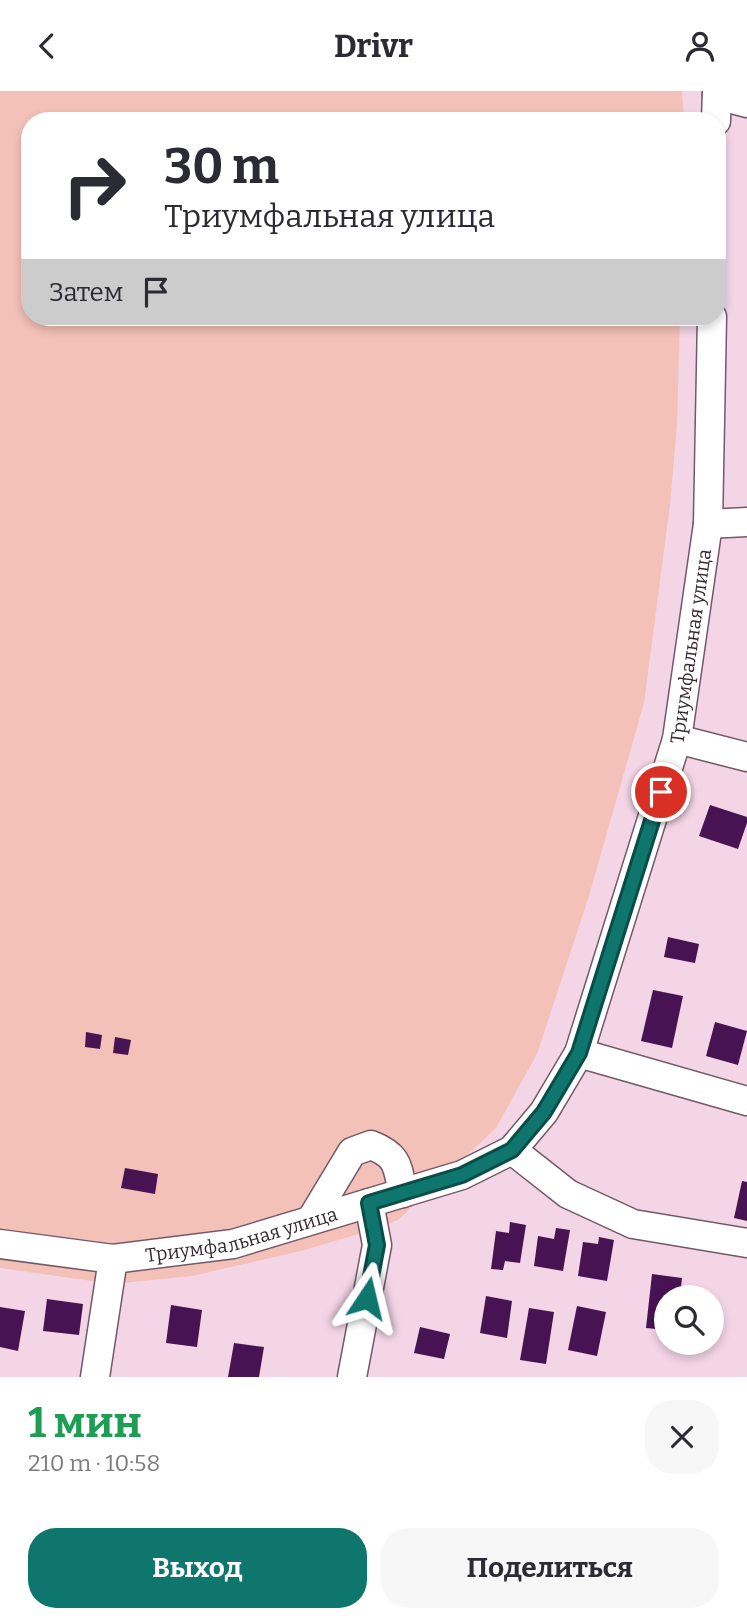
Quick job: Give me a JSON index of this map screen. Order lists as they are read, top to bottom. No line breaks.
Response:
{"streets":{"street":["Триумфальная улица"]},"page":{"header":"Drivr","turn":["30 m","Триумфальная улица"],"then":"Затем","heading":["1 мин","210 m · 10:58"],"buttons":["Выход","Поделиться"]}}
